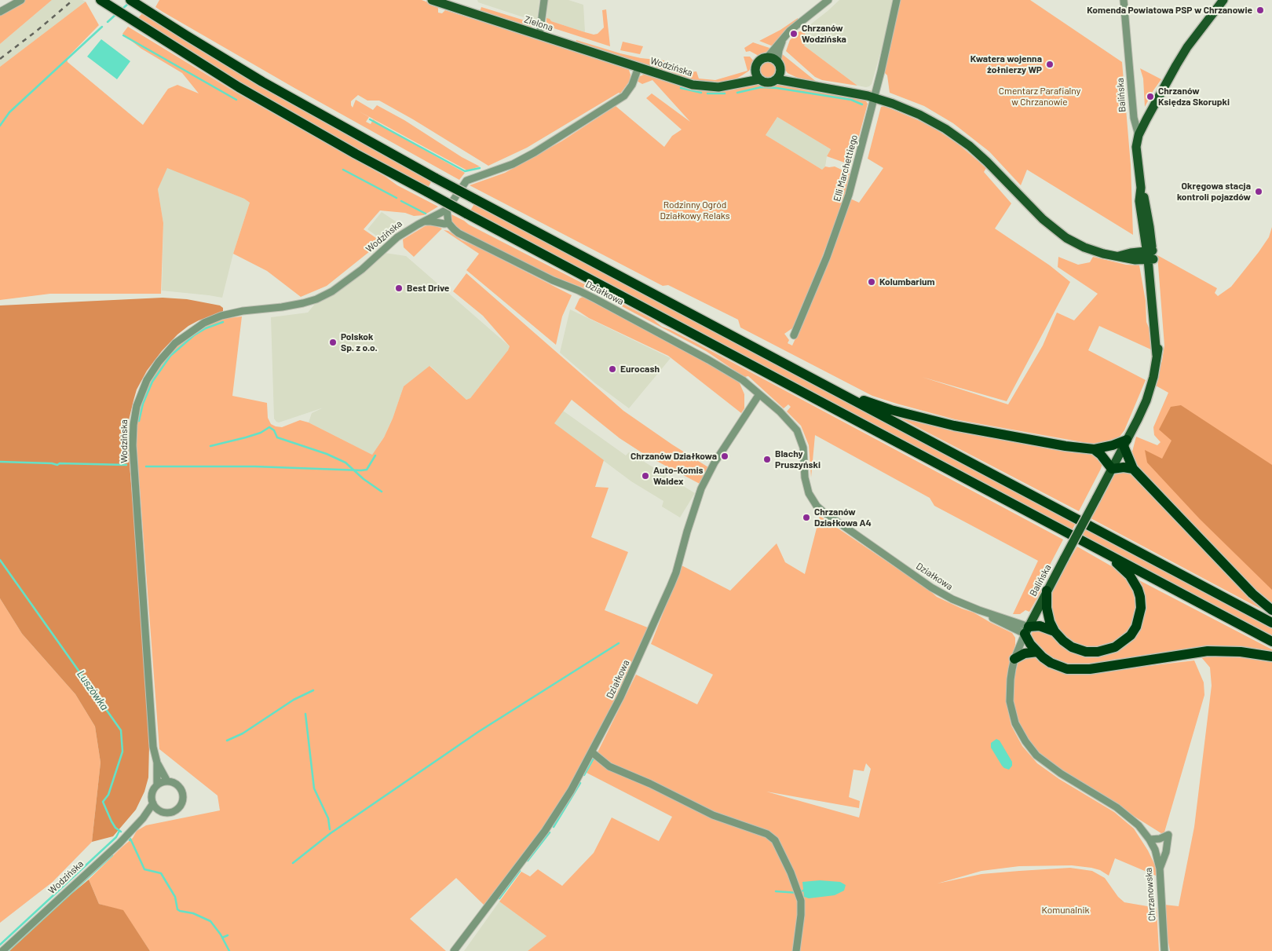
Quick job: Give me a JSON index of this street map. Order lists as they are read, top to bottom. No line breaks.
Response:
{"streets":{"main road":["Zielona","Wodzińska","Balińska"],"street":["Elli Marchettiego","Działkowa","Chrzanowska"]},"crossings":[["Zielona","Wodzińska"],["Balińska","Działkowa"],["Balińska","Chrzanowska"]],"water":["Luszówka"],"parks":["Cmentarz Parafialny w Chrzanowie","Rodzinny Ogród Działkowy Relaks","Komunalnik"],"places":["Komenda Powiatowa PSP w Chrzanowie","Chrzanów Wodzińska","Kwatera wojenna żołnierzy WP","Chrzanów Księdza Skorupki","Okręgowa stacja kontroli pojazdów","Kolumbarium","Best Drive","Polskok Sp. z o.o.","Eurocash","Chrzanów Działkowa","Blachy Pruszyński","Auto-Komis Waldex","Chrzanów Działkowa A4"]}
